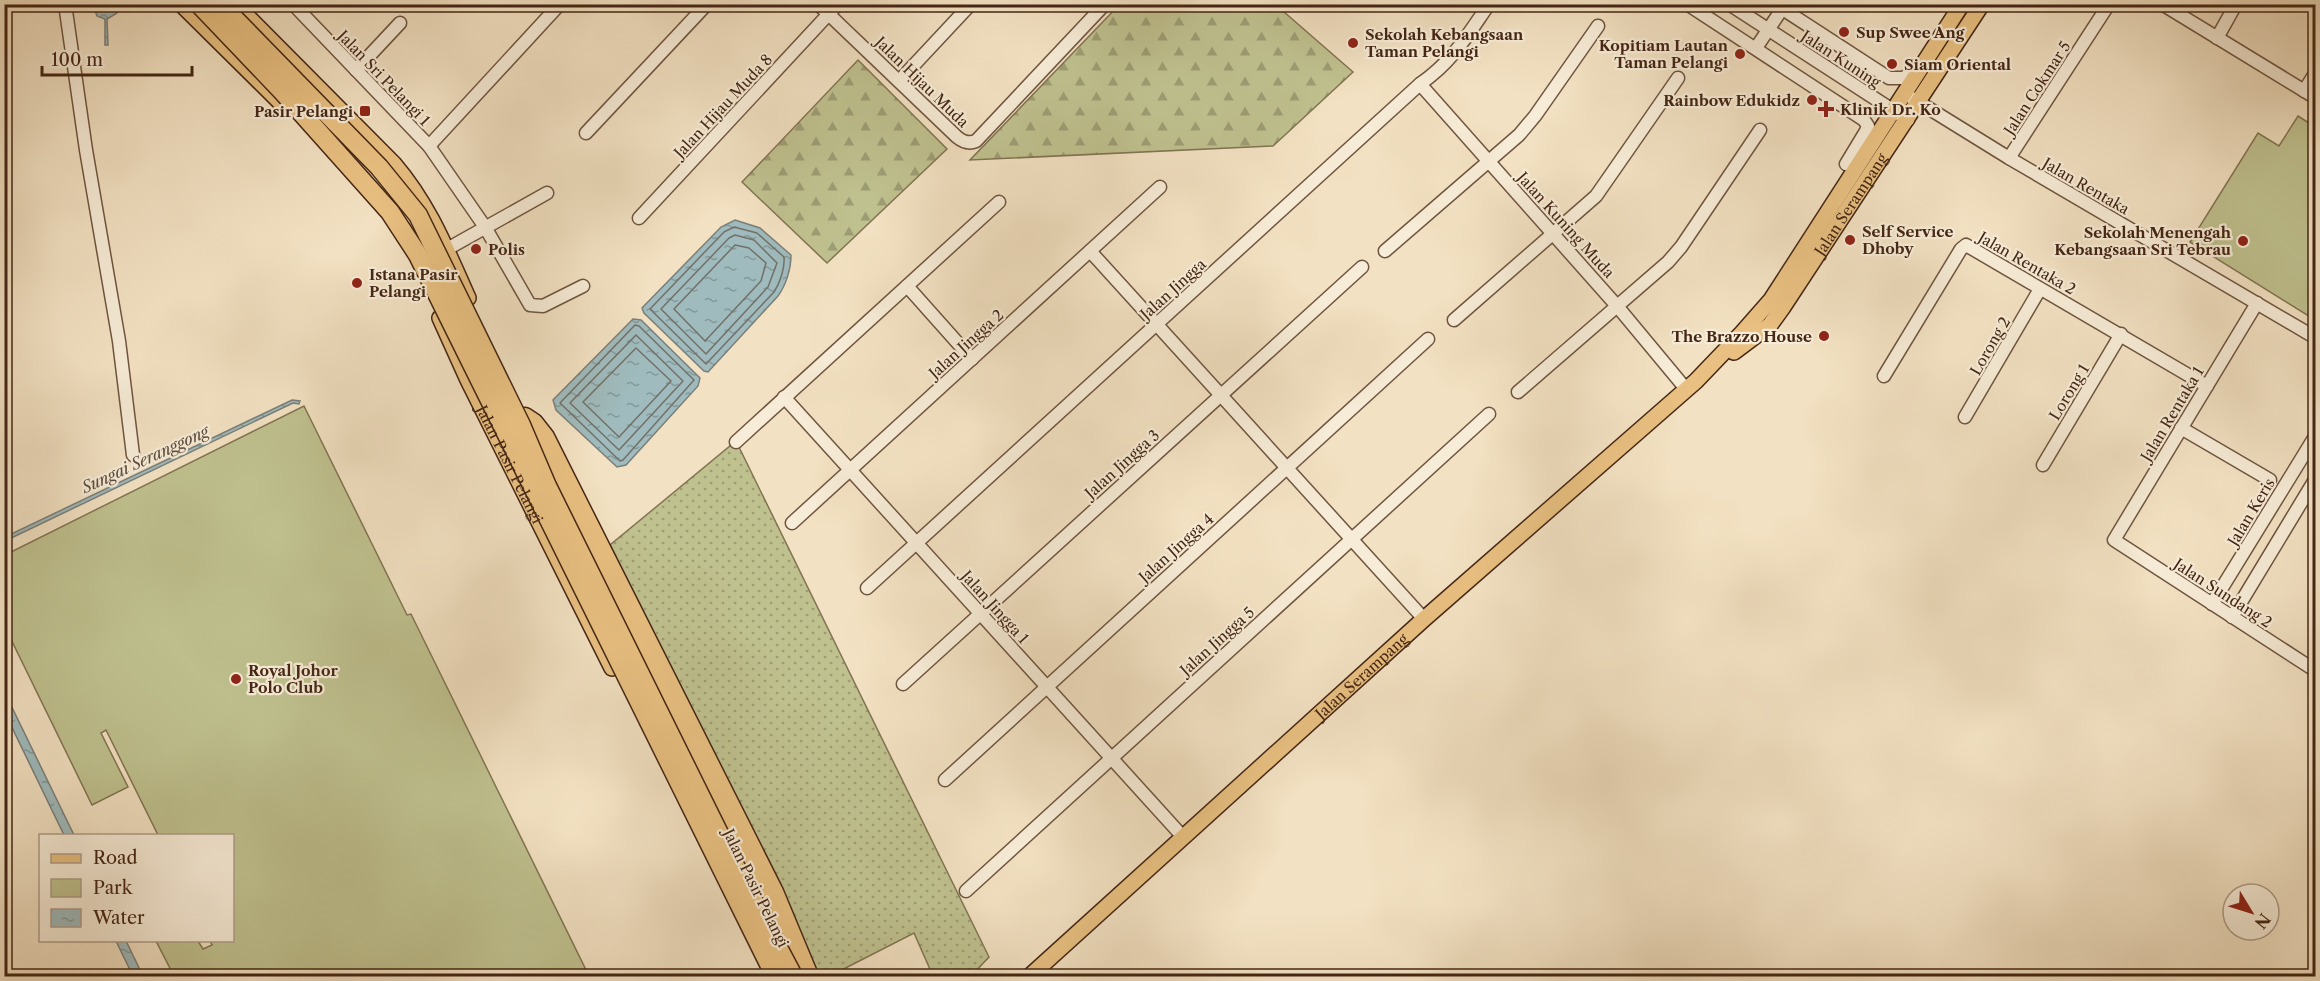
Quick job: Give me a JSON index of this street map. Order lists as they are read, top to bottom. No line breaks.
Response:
{"streets":{"main road":["Jalan Serampang","Jalan Pasir Pelangi"],"street":["Jalan Kuning","Jalan Sri Pelangi 1","Jalan Hijau Muda","Jalan Cokmar 5","Jalan Hijau Muda 8","Jalan Rentaka","Jalan Kuning Muda","Jalan Rentaka 2","Jalan Jingga","Jalan Jingga 2","Lorong 2","Lorong 1","Jalan Rentaka 1","Jalan Jingga 3","Jalan Keris","Jalan Jingga 4","Jalan Sundang 2","Jalan Jingga 1","Jalan Jingga 5"]},"crossings":[["Jalan Kuning","Jalan Serampang"],["Jalan Hijau Muda","Jalan Hijau Muda 8"],["Jalan Cokmar 5","Jalan Rentaka"],["Jalan Rentaka","Jalan Serampang"],["Jalan Rentaka","Jalan Rentaka 1"],["Jalan Serampang","Jalan Kuning Muda"],["Jalan Serampang","Jalan Jingga 1"],["Jalan Kuning Muda","Jalan Jingga"],["Jalan Rentaka 2","Lorong 2"],["Jalan Rentaka 2","Lorong 1"],["Jalan Rentaka 2","Jalan Rentaka 1"],["Jalan Jingga","Jalan Jingga 1"],["Jalan Jingga 2","Jalan Jingga 1"],["Jalan Rentaka 1","Jalan Sundang 2"],["Jalan Jingga 3","Jalan Jingga 1"],["Jalan Keris","Jalan Sundang 2"],["Jalan Jingga 4","Jalan Jingga 1"],["Jalan Jingga 1","Jalan Jingga 5"]],"water":["Sungai Seranggong"],"places":{"other":["Sup Swee Ang","Sekolah Kebangsaan Taman Pelangi","Kopitiam Lautan Taman Pelangi","Siam Oriental","Rainbow Edukidz","Self Service Dhoby","Sekolah Menengah Kebangsaan Sri Tebrau","Polis","Istana Pasir Pelangi","The Brazzo House","Royal Johor Polo Club"],"health":["Klinik Dr. Ko"],"transit":["Pasir Pelangi"]},"legend":["Road","Park","Water"],"scale_bar":"100 m","north":"bottom right"}
